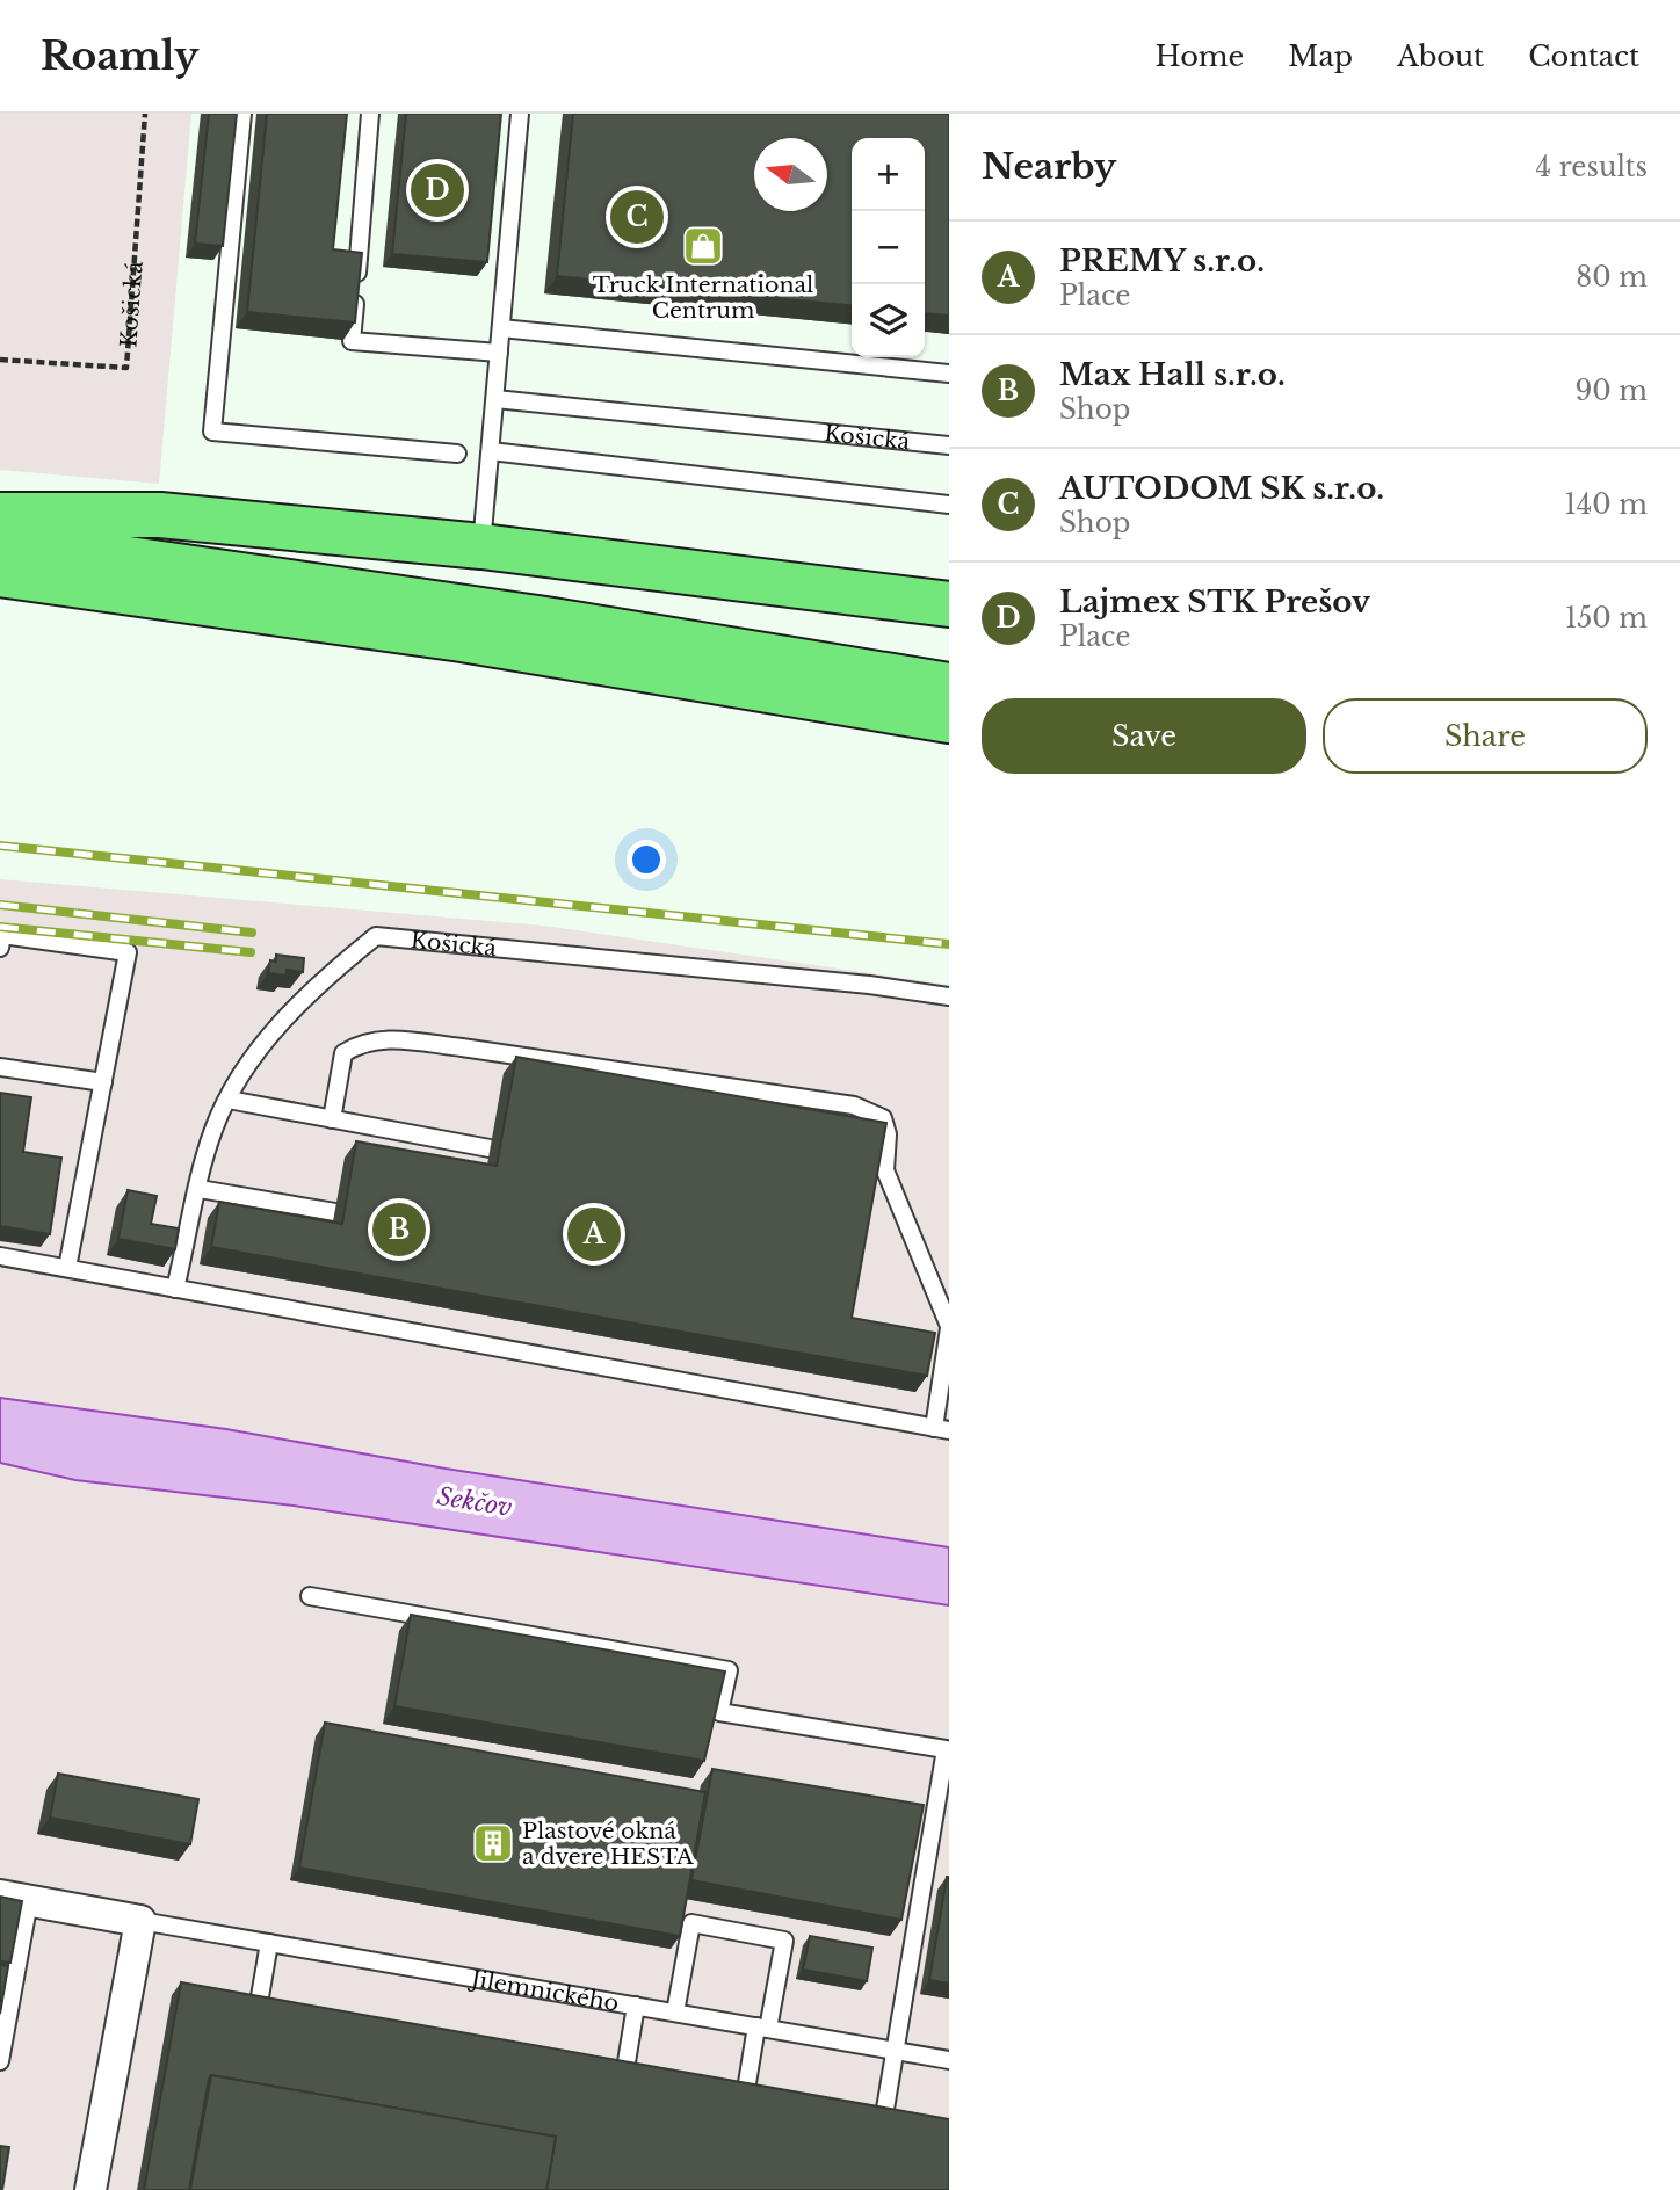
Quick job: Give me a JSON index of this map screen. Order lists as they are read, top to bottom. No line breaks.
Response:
{"streets":{"street":["Jilemnického"],"lane":["Košická"]},"water":["Sekčov"],"places":{"shop":["Truck International Centrum"],"building":["Plastové okná a dvere HESTA"]},"north":"left","page":{"header":"Roamly","nav":["Home","Map","About","Contact"],"heading":["Nearby","4 results"],"map_buttons":["+","−"],"pins":["D","C","B","A"],"list":[{"mark":"A","name":"PREMY s.r.o.","note":"Place","value":"80 m"},{"mark":"B","name":"Max Hall s.r.o.","note":"Shop","value":"90 m"},{"mark":"C","name":"AUTODOM SK s.r.o.","note":"Shop","value":"140 m"},{"mark":"D","name":"Lajmex STK Prešov","note":"Place","value":"150 m"}],"buttons":["Save","Share"]}}
